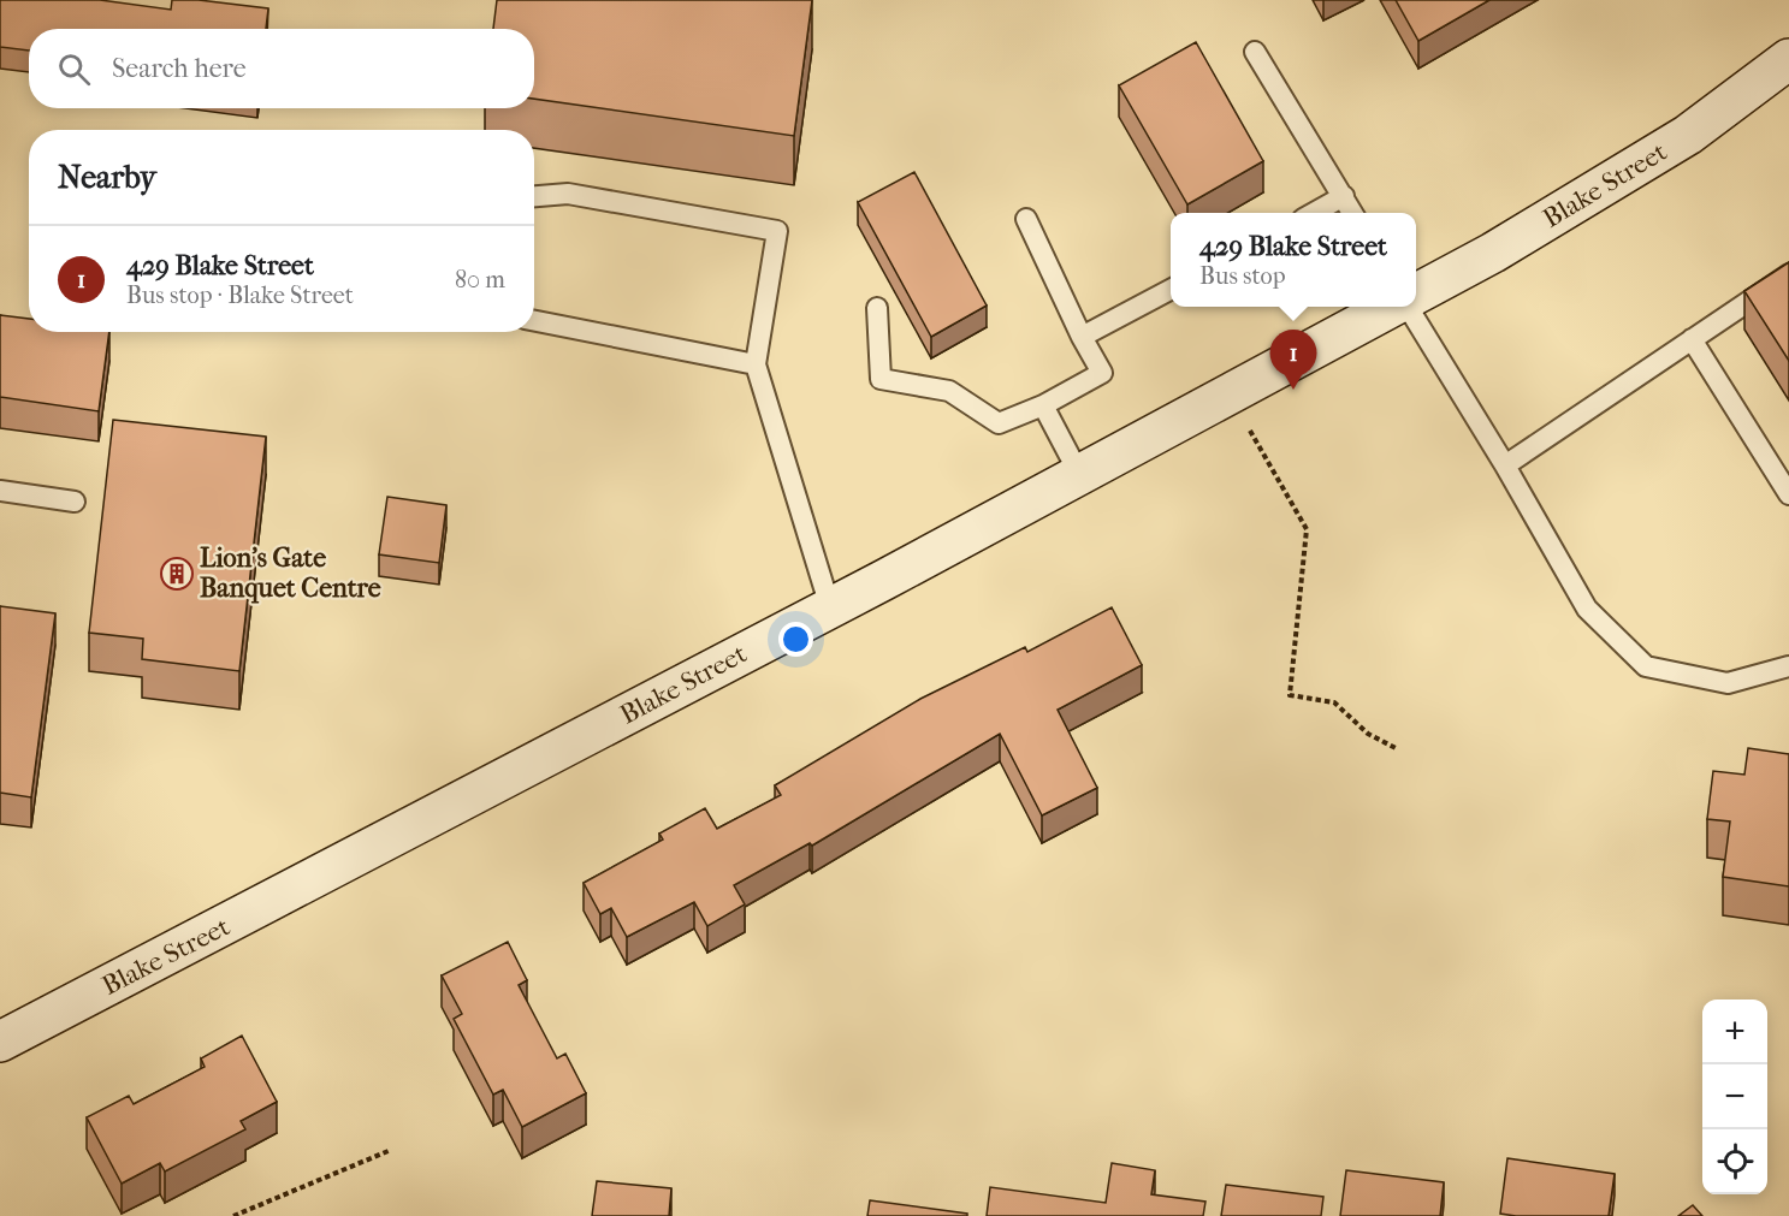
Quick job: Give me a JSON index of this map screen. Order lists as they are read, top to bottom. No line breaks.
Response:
{"streets":{"main road":["Blake Street"]},"places":{"building":["Lion's Gate Banquet Centre"]},"page":{"search":"Search here","heading":"Nearby","popup":["429 Blake Street","Bus stop"],"list":[{"mark":"1","name":"429 Blake Street","note":"Bus stop · Blake Street","value":"80 m"}],"pins":"1","map_buttons":["+","−"]}}
